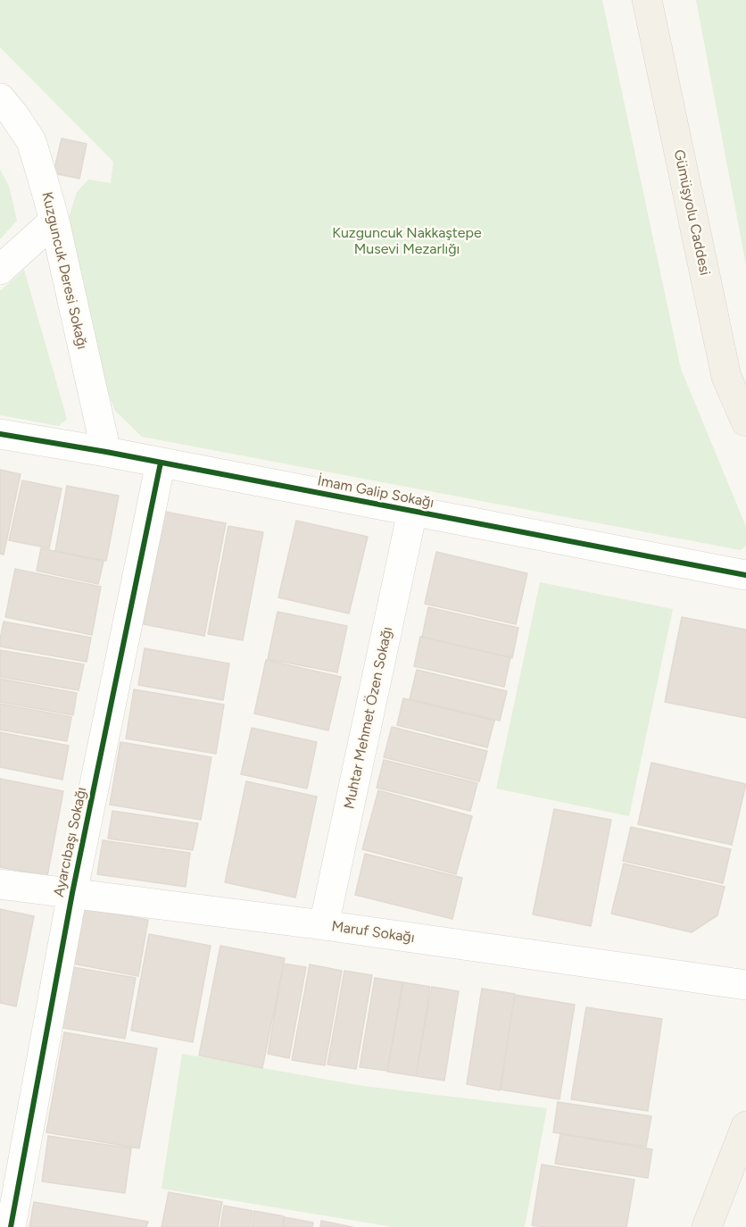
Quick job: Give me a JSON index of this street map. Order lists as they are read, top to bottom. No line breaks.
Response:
{"streets":{"main road":["Gümüşyolu Caddesi"],"street":["Kuzguncuk Deresi Sokağı","İmam Galip Sokağı","Muhtar Mehmet Özen Sokağı","Ayarcıbaşı Sokağı","Maruf Sokağı"]},"crossings":[["Kuzguncuk Deresi Sokağı","İmam Galip Sokağı"],["İmam Galip Sokağı","Muhtar Mehmet Özen Sokağı"],["İmam Galip Sokağı","Ayarcıbaşı Sokağı"],["Muhtar Mehmet Özen Sokağı","Maruf Sokağı"],["Ayarcıbaşı Sokağı","Maruf Sokağı"]],"parks":["Kuzguncuk Nakkaştepe Musevi Mezarlığı"]}
